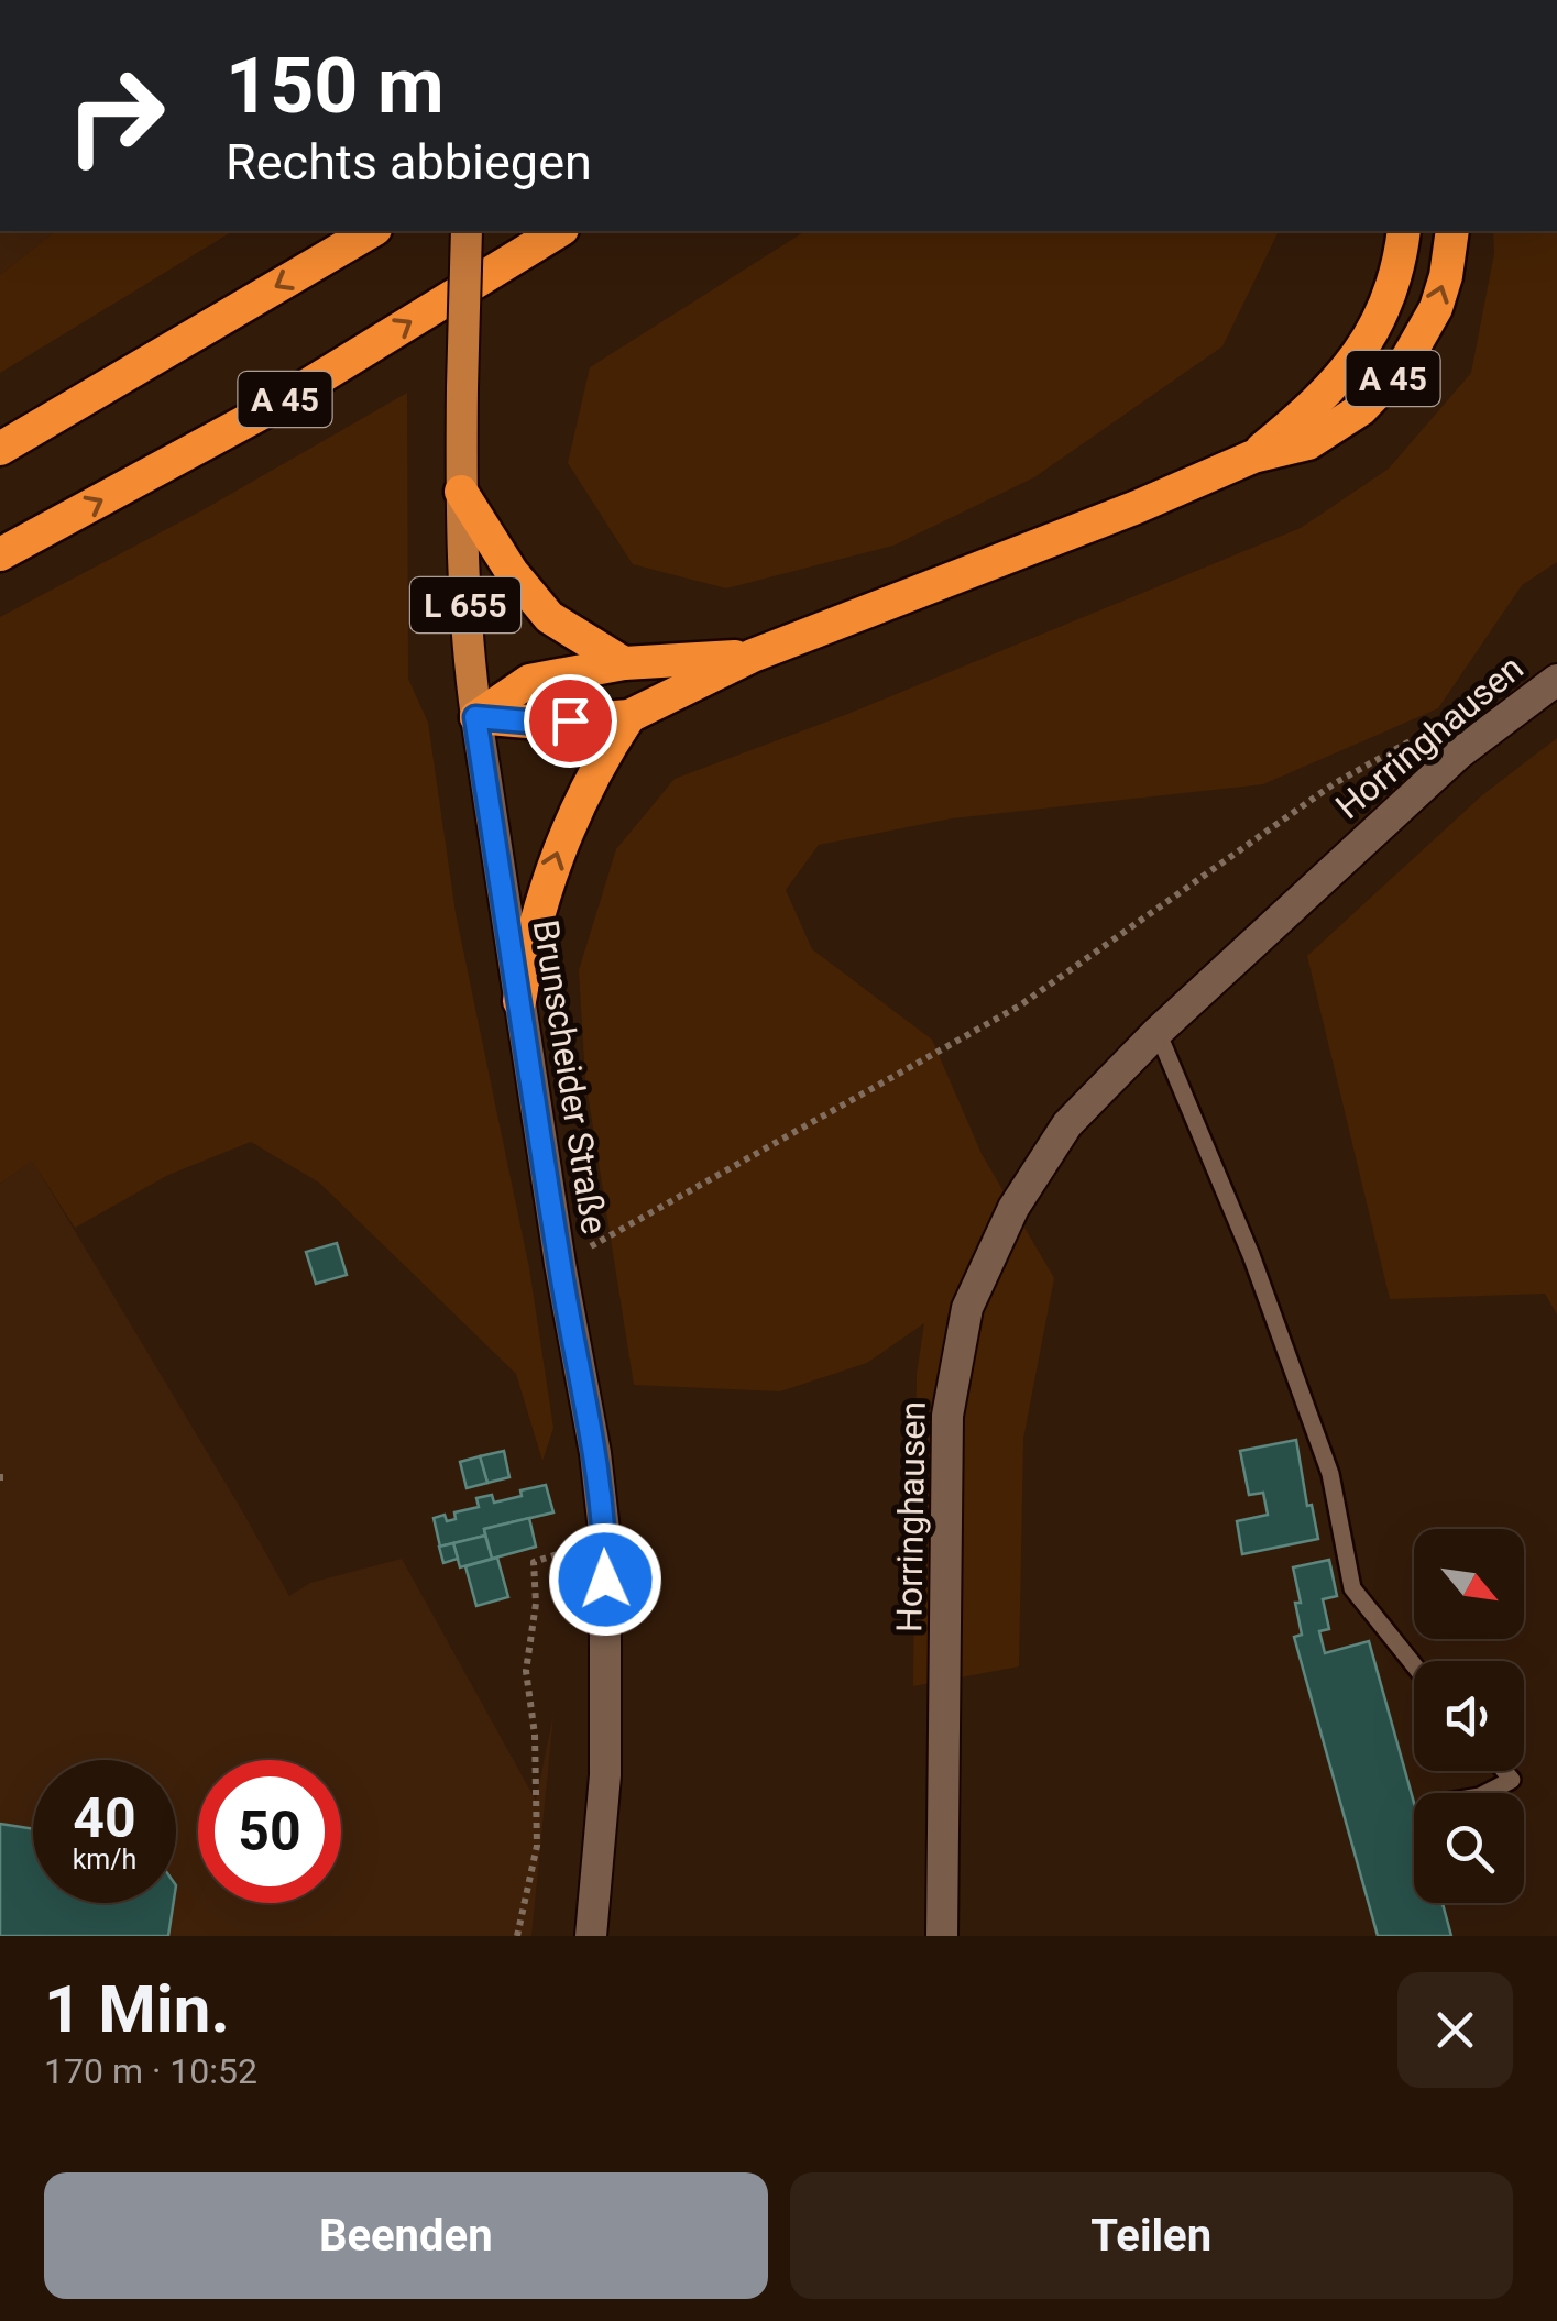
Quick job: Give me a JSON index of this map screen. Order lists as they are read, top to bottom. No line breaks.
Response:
{"streets":{"highway":["A 45"],"main road":["L 655","Brunscheider Straße"],"street":["Horringhausen"]},"crossings":[["A 45","Brunscheider Straße"]],"north":"bottom right","page":{"turn":["150 m","Rechts abbiegen"],"speed":"40 km/h","limit":"50","heading":["1 Min.","170 m · 10:52"],"buttons":["Beenden","Teilen"]}}
